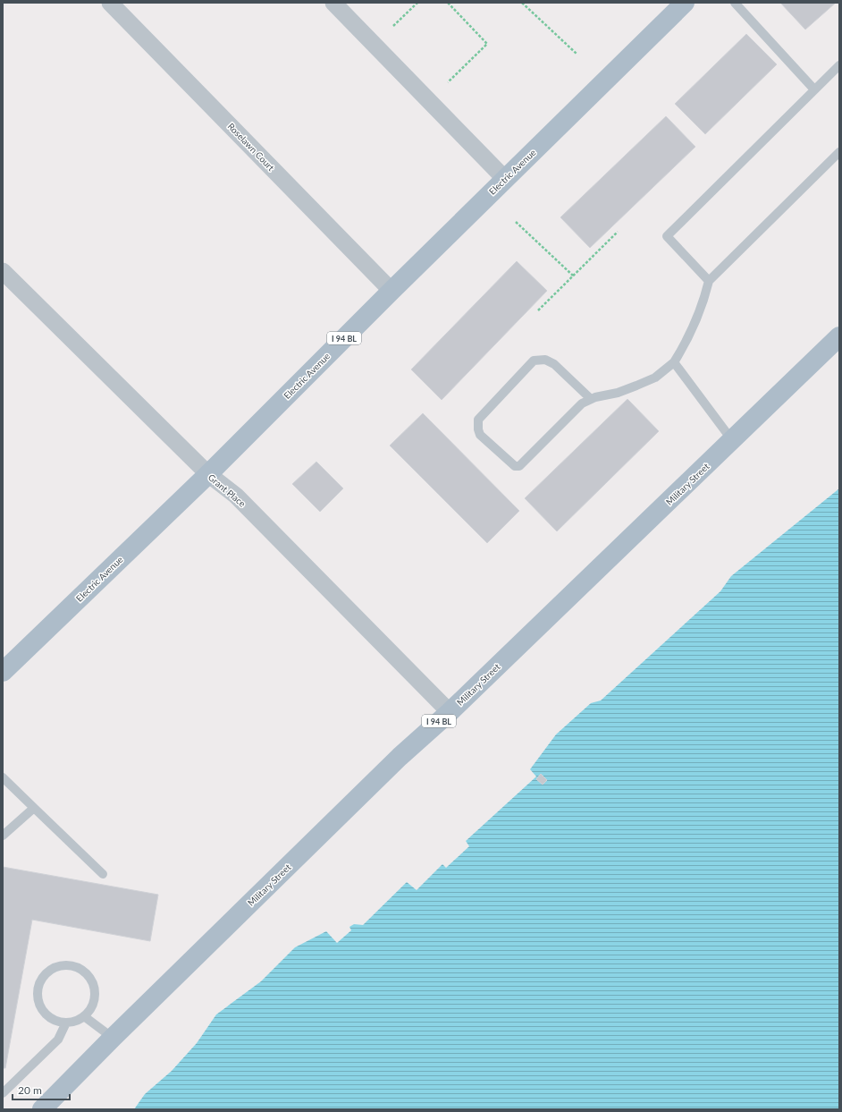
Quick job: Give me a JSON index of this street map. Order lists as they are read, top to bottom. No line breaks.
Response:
{"streets":{"main road":["Electric Avenue","I 94 BL","Military Street"],"street":["Roselawn Court","Grant Place"]},"crossings":[["Roselawn Court","Electric Avenue"],["Electric Avenue","Grant Place"],["Military Street","Grant Place"]],"scale_bar":"20 m"}
